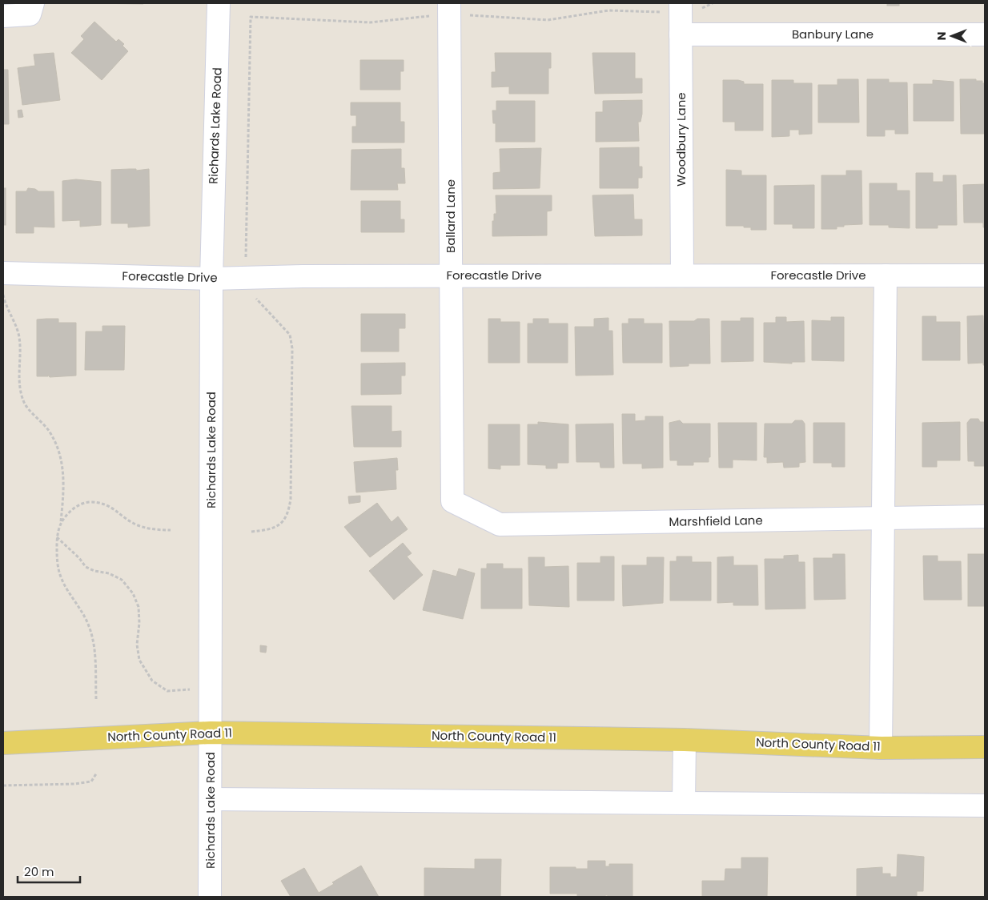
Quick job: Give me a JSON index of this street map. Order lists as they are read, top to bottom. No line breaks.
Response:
{"streets":{"main road":["North County Road 11"],"street":["Banbury Lane","Richards Lake Road","Woodbury Lane","Ballard Lane","Forecastle Drive","Marshfield Lane"]},"crossings":[["Banbury Lane","Woodbury Lane"],["Richards Lake Road","Forecastle Drive"],["Richards Lake Road","North County Road 11"],["Woodbury Lane","Forecastle Drive"],["Ballard Lane","Forecastle Drive"],["Ballard Lane","Marshfield Lane"]],"scale_bar":"20 m","north":"left"}
